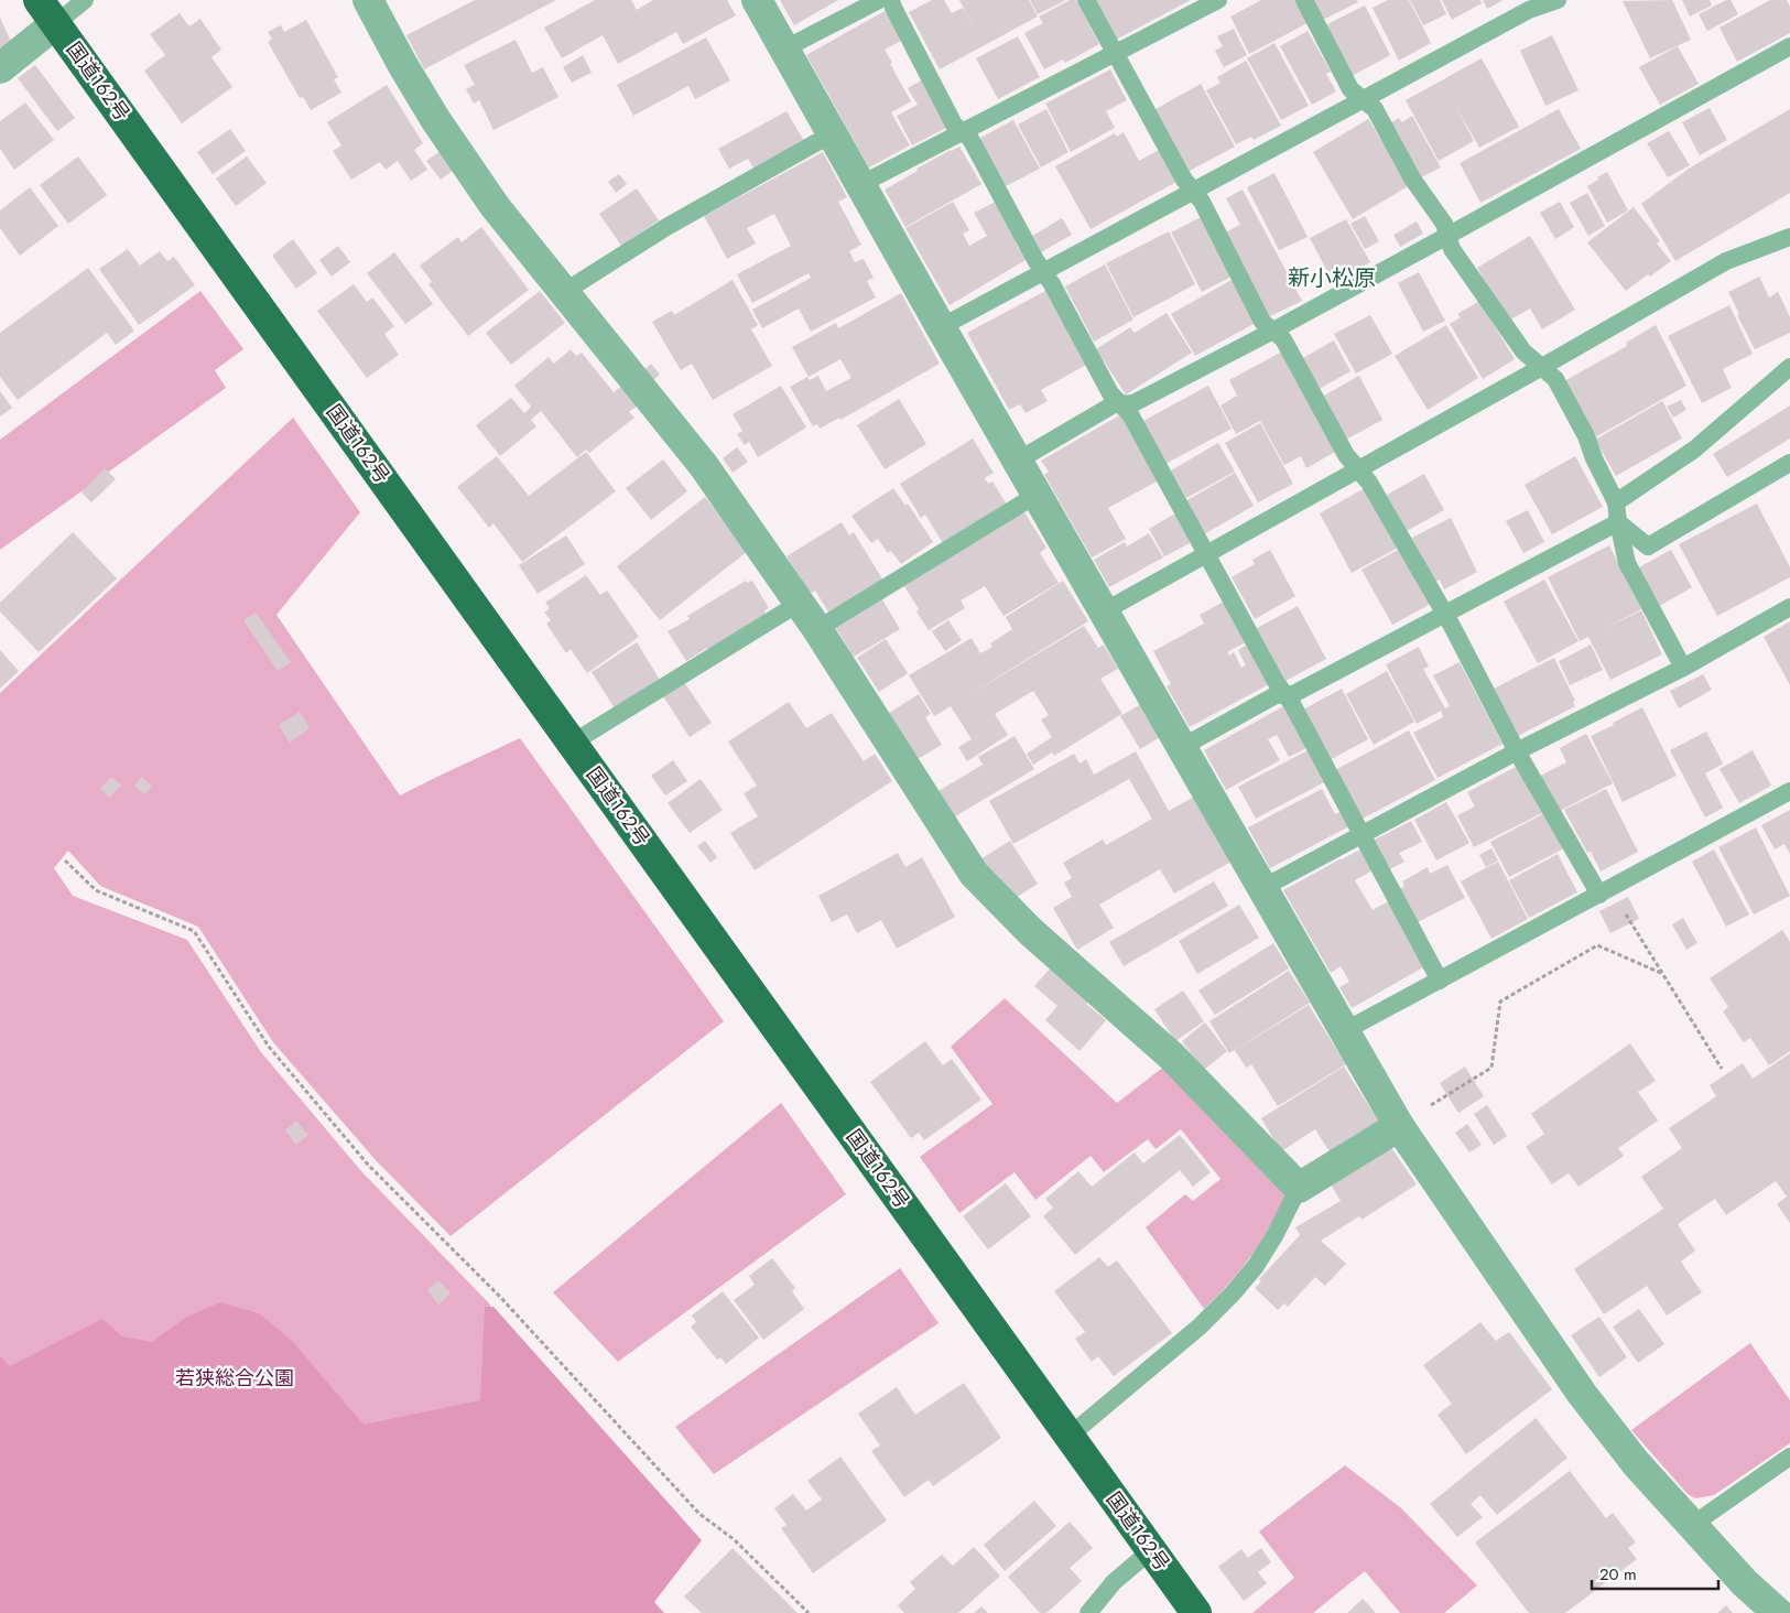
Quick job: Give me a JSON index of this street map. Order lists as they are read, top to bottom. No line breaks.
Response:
{"streets":{"highway":["国道162号"]},"districts":["新小松原"],"parks":["若狭総合公園"],"scale_bar":"20 m"}
